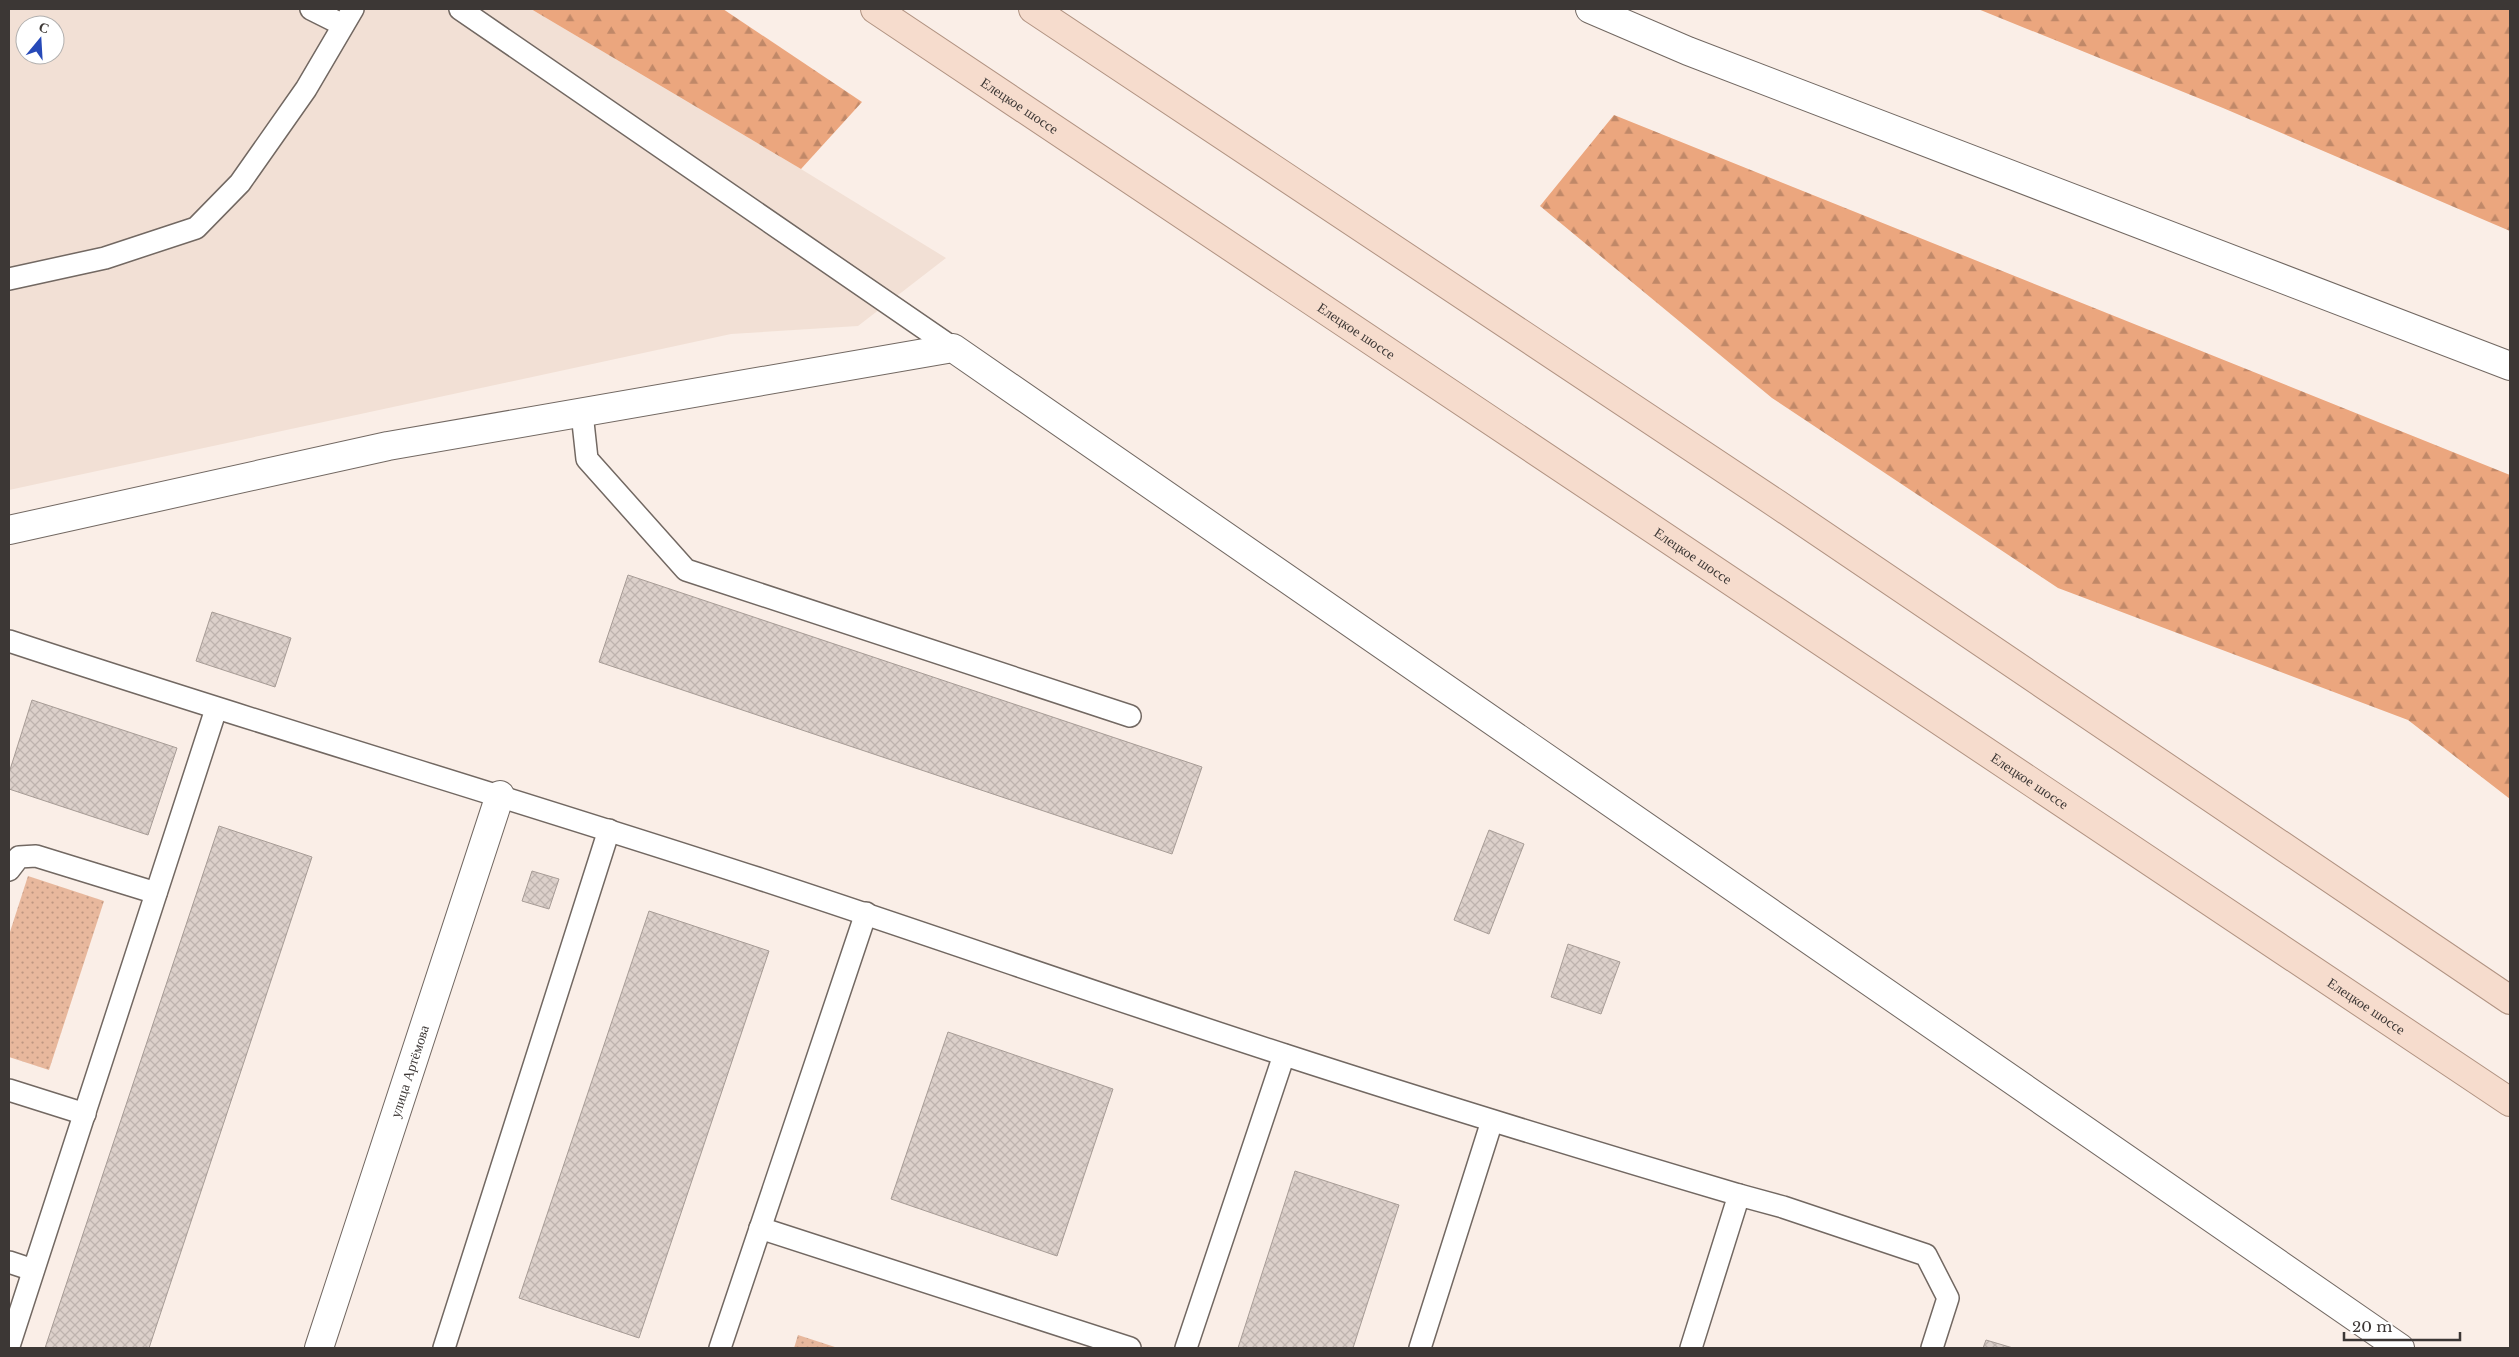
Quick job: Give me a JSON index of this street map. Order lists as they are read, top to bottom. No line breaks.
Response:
{"streets":{"main road":["Елецкое шоссе"],"street":["улица Артёмова"]},"scale_bar":"20 m","north":"top"}
